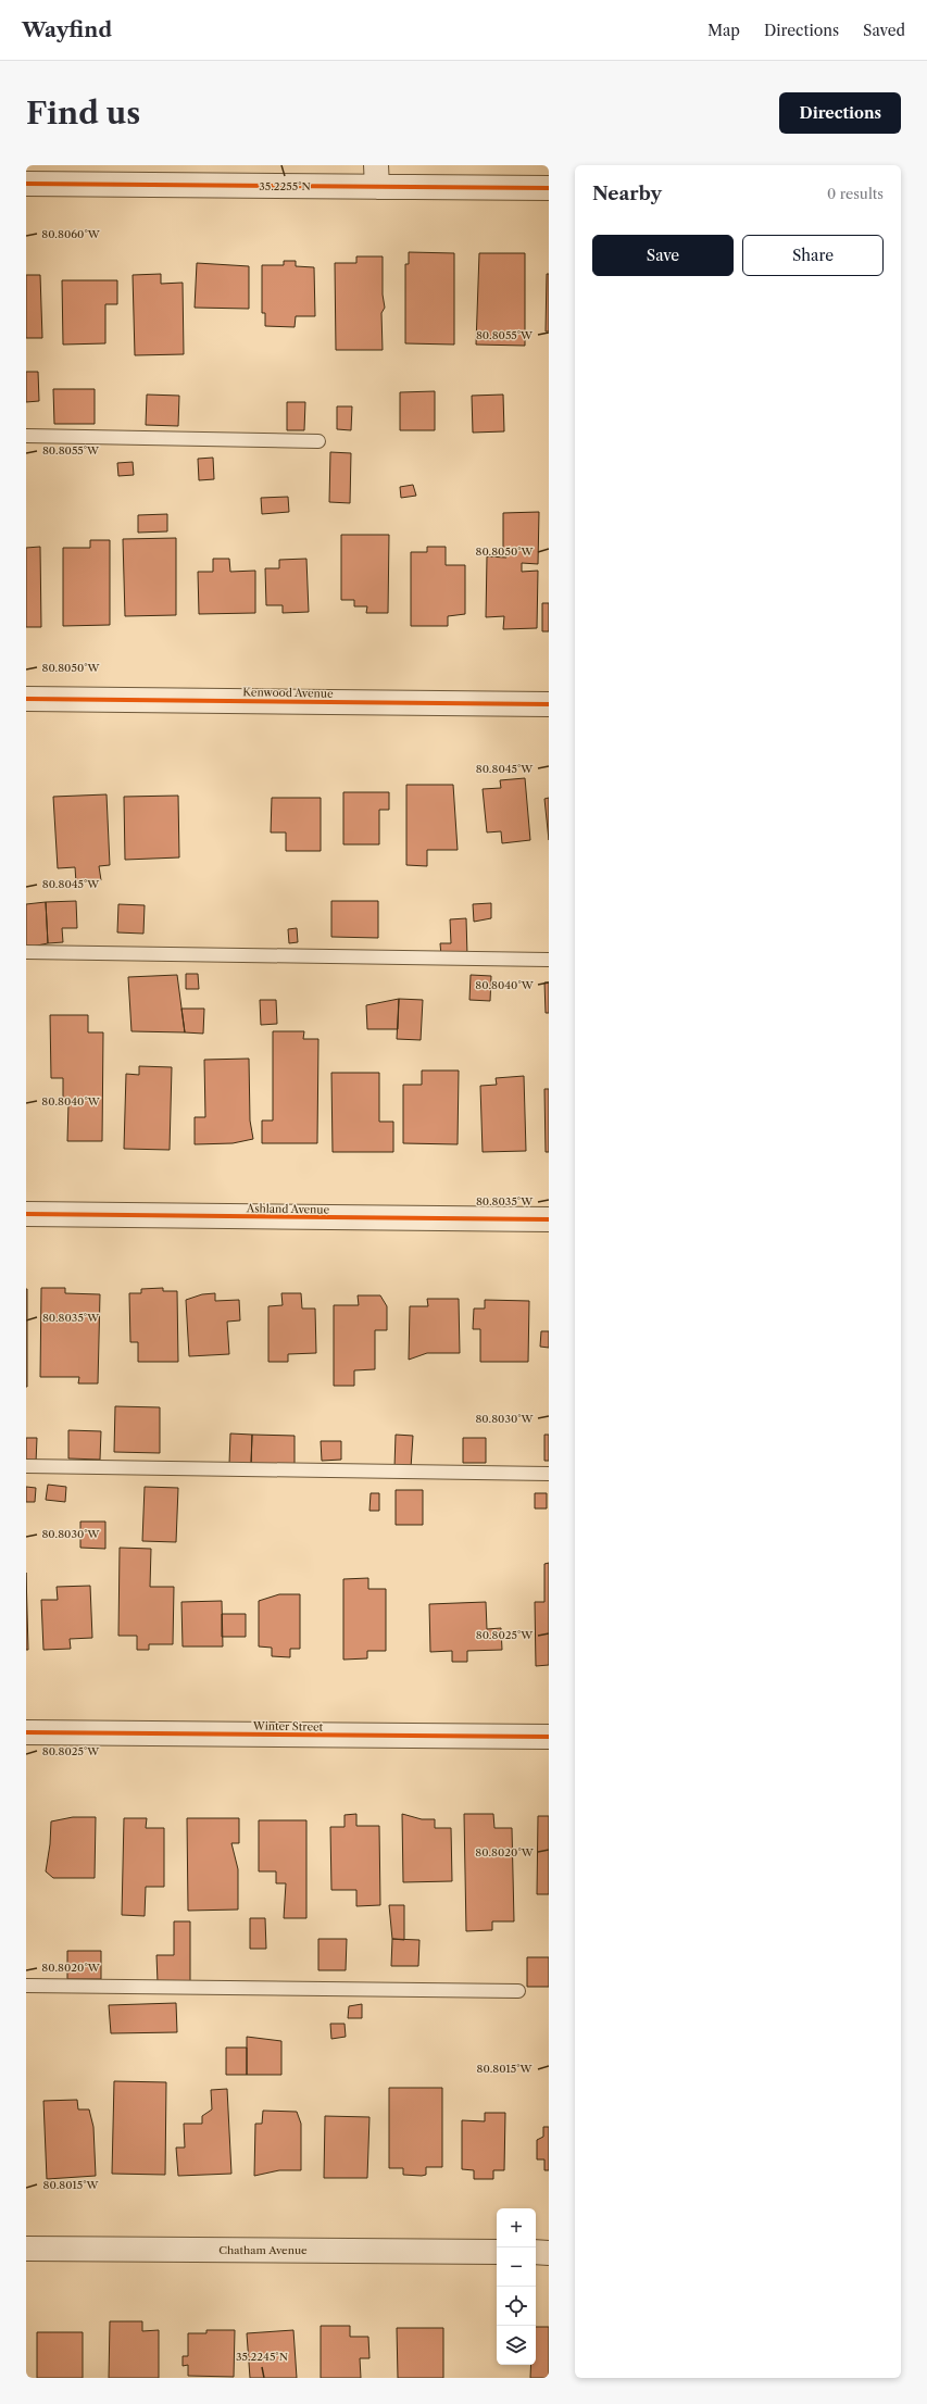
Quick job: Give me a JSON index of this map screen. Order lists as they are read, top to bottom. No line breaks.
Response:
{"streets":{"street":["Kenwood Avenue","Ashland Avenue","Winter Street","Chatham Avenue"]},"page":{"header":"Wayfind","nav":["Map","Directions","Saved"],"buttons":["Directions",["Save","Share"]],"title":"Find us","heading":["Nearby","0 results"],"map_buttons":["+","−"]},"coordinates":["35.2255°N","80.8060°W","80.8055°W","80.8050°W","80.8045°W","80.8040°W","80.8035°W","80.8030°W","80.8025°W","80.8020°W","80.8015°W","35.2245°N"]}
